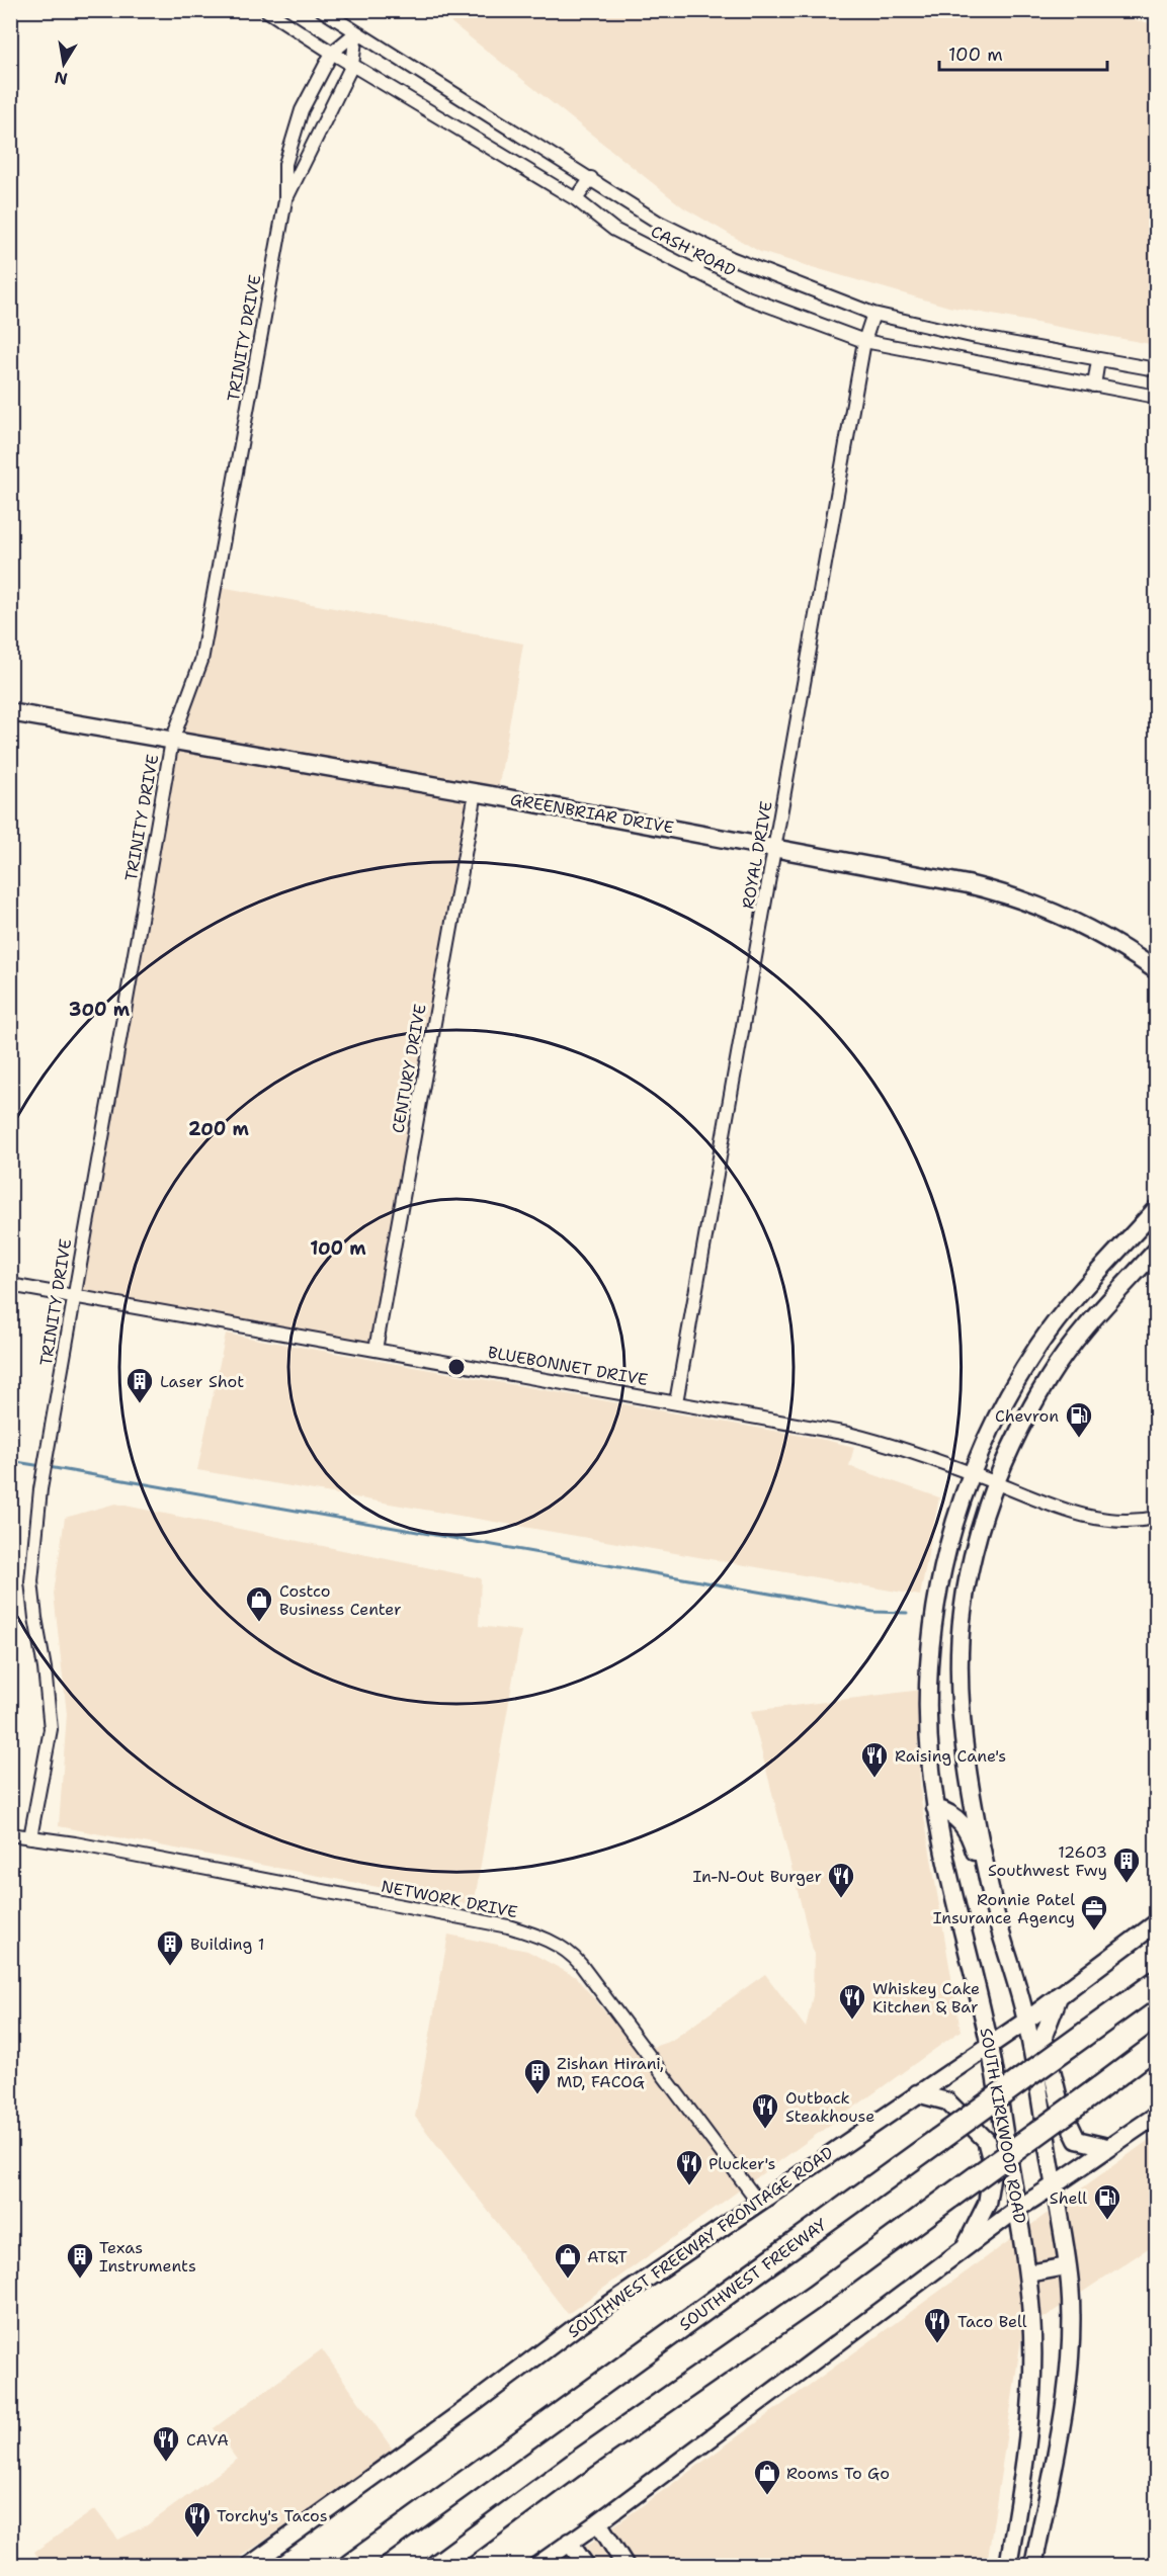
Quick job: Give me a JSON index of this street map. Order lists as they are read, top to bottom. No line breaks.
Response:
{"streets":{"highway":["SOUTHWEST FREEWAY"],"main road":["GREENBRIAR DRIVE","SOUTH KIRKWOOD ROAD","SOUTHWEST FREEWAY FRONTAGE ROAD"],"street":["CASH ROAD","TRINITY DRIVE","ROYAL DRIVE","CENTURY DRIVE","BLUEBONNET DRIVE","NETWORK DRIVE"]},"crossings":[["CASH ROAD","TRINITY DRIVE"],["CASH ROAD","ROYAL DRIVE"],["TRINITY DRIVE","GREENBRIAR DRIVE"],["TRINITY DRIVE","BLUEBONNET DRIVE"],["TRINITY DRIVE","NETWORK DRIVE"],["GREENBRIAR DRIVE","ROYAL DRIVE"],["GREENBRIAR DRIVE","CENTURY DRIVE"],["ROYAL DRIVE","BLUEBONNET DRIVE"],["CENTURY DRIVE","BLUEBONNET DRIVE"],["BLUEBONNET DRIVE","SOUTH KIRKWOOD ROAD"],["NETWORK DRIVE","SOUTHWEST FREEWAY FRONTAGE ROAD"],["SOUTH KIRKWOOD ROAD","SOUTHWEST FREEWAY FRONTAGE ROAD"]],"places":{"building":["Laser Shot","12603 Southwest Fwy","Building 1","Zishan Hirani, MD, FACOG","Texas Instruments"],"fuel station":["Chevron","Shell"],"shop":["Costco Business Center","AT&T","Rooms To Go"],"restaurant":["Raising Cane's","In-N-Out Burger","Whiskey Cake Kitchen & Bar","Outback Steakhouse","Plucker's","Taco Bell","CAVA","Torchy's Tacos"],"office":["Ronnie Patel Insurance Agency"]},"scale_bar":"100 m","north":"bottom","rings":["300 m","200 m","100 m"]}
